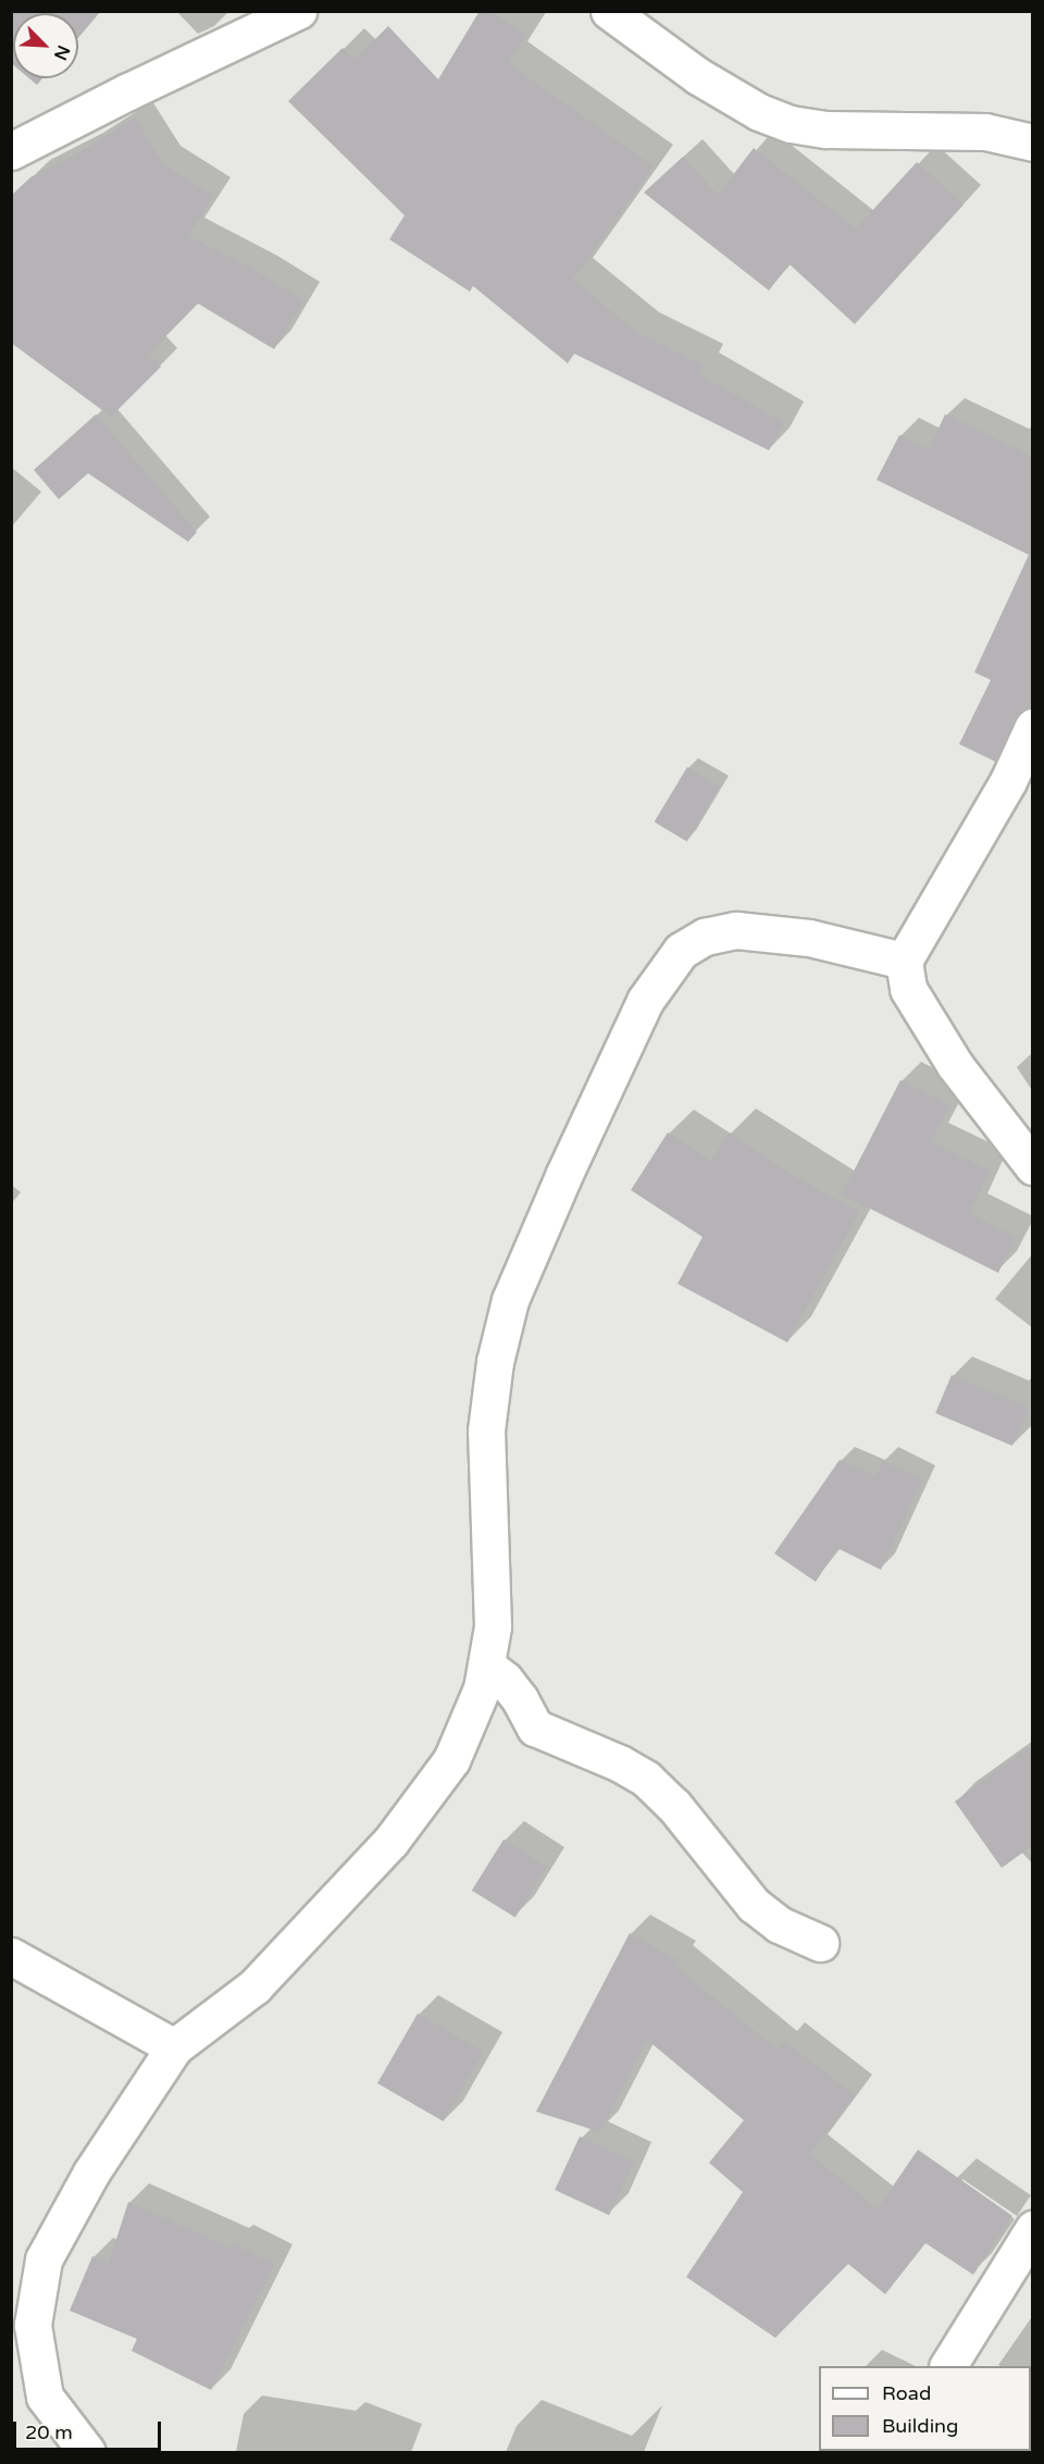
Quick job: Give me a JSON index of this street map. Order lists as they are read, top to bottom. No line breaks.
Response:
{"legend":["Road","Building"],"scale_bar":"20 m","north":"bottom right"}
